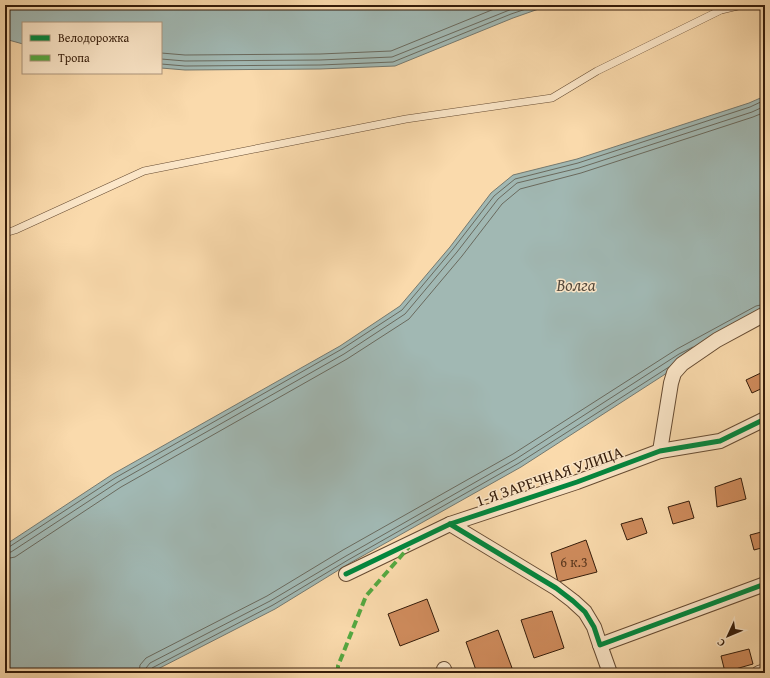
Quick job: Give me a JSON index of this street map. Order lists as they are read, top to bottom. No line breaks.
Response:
{"streets":{"street":["1-Я ЗАРЕЧНАЯ УЛИЦА"]},"water":["Волга"],"house_numbers":["6 к.3"],"legend":["Велодорожка","Тропа"],"north":"bottom left"}
